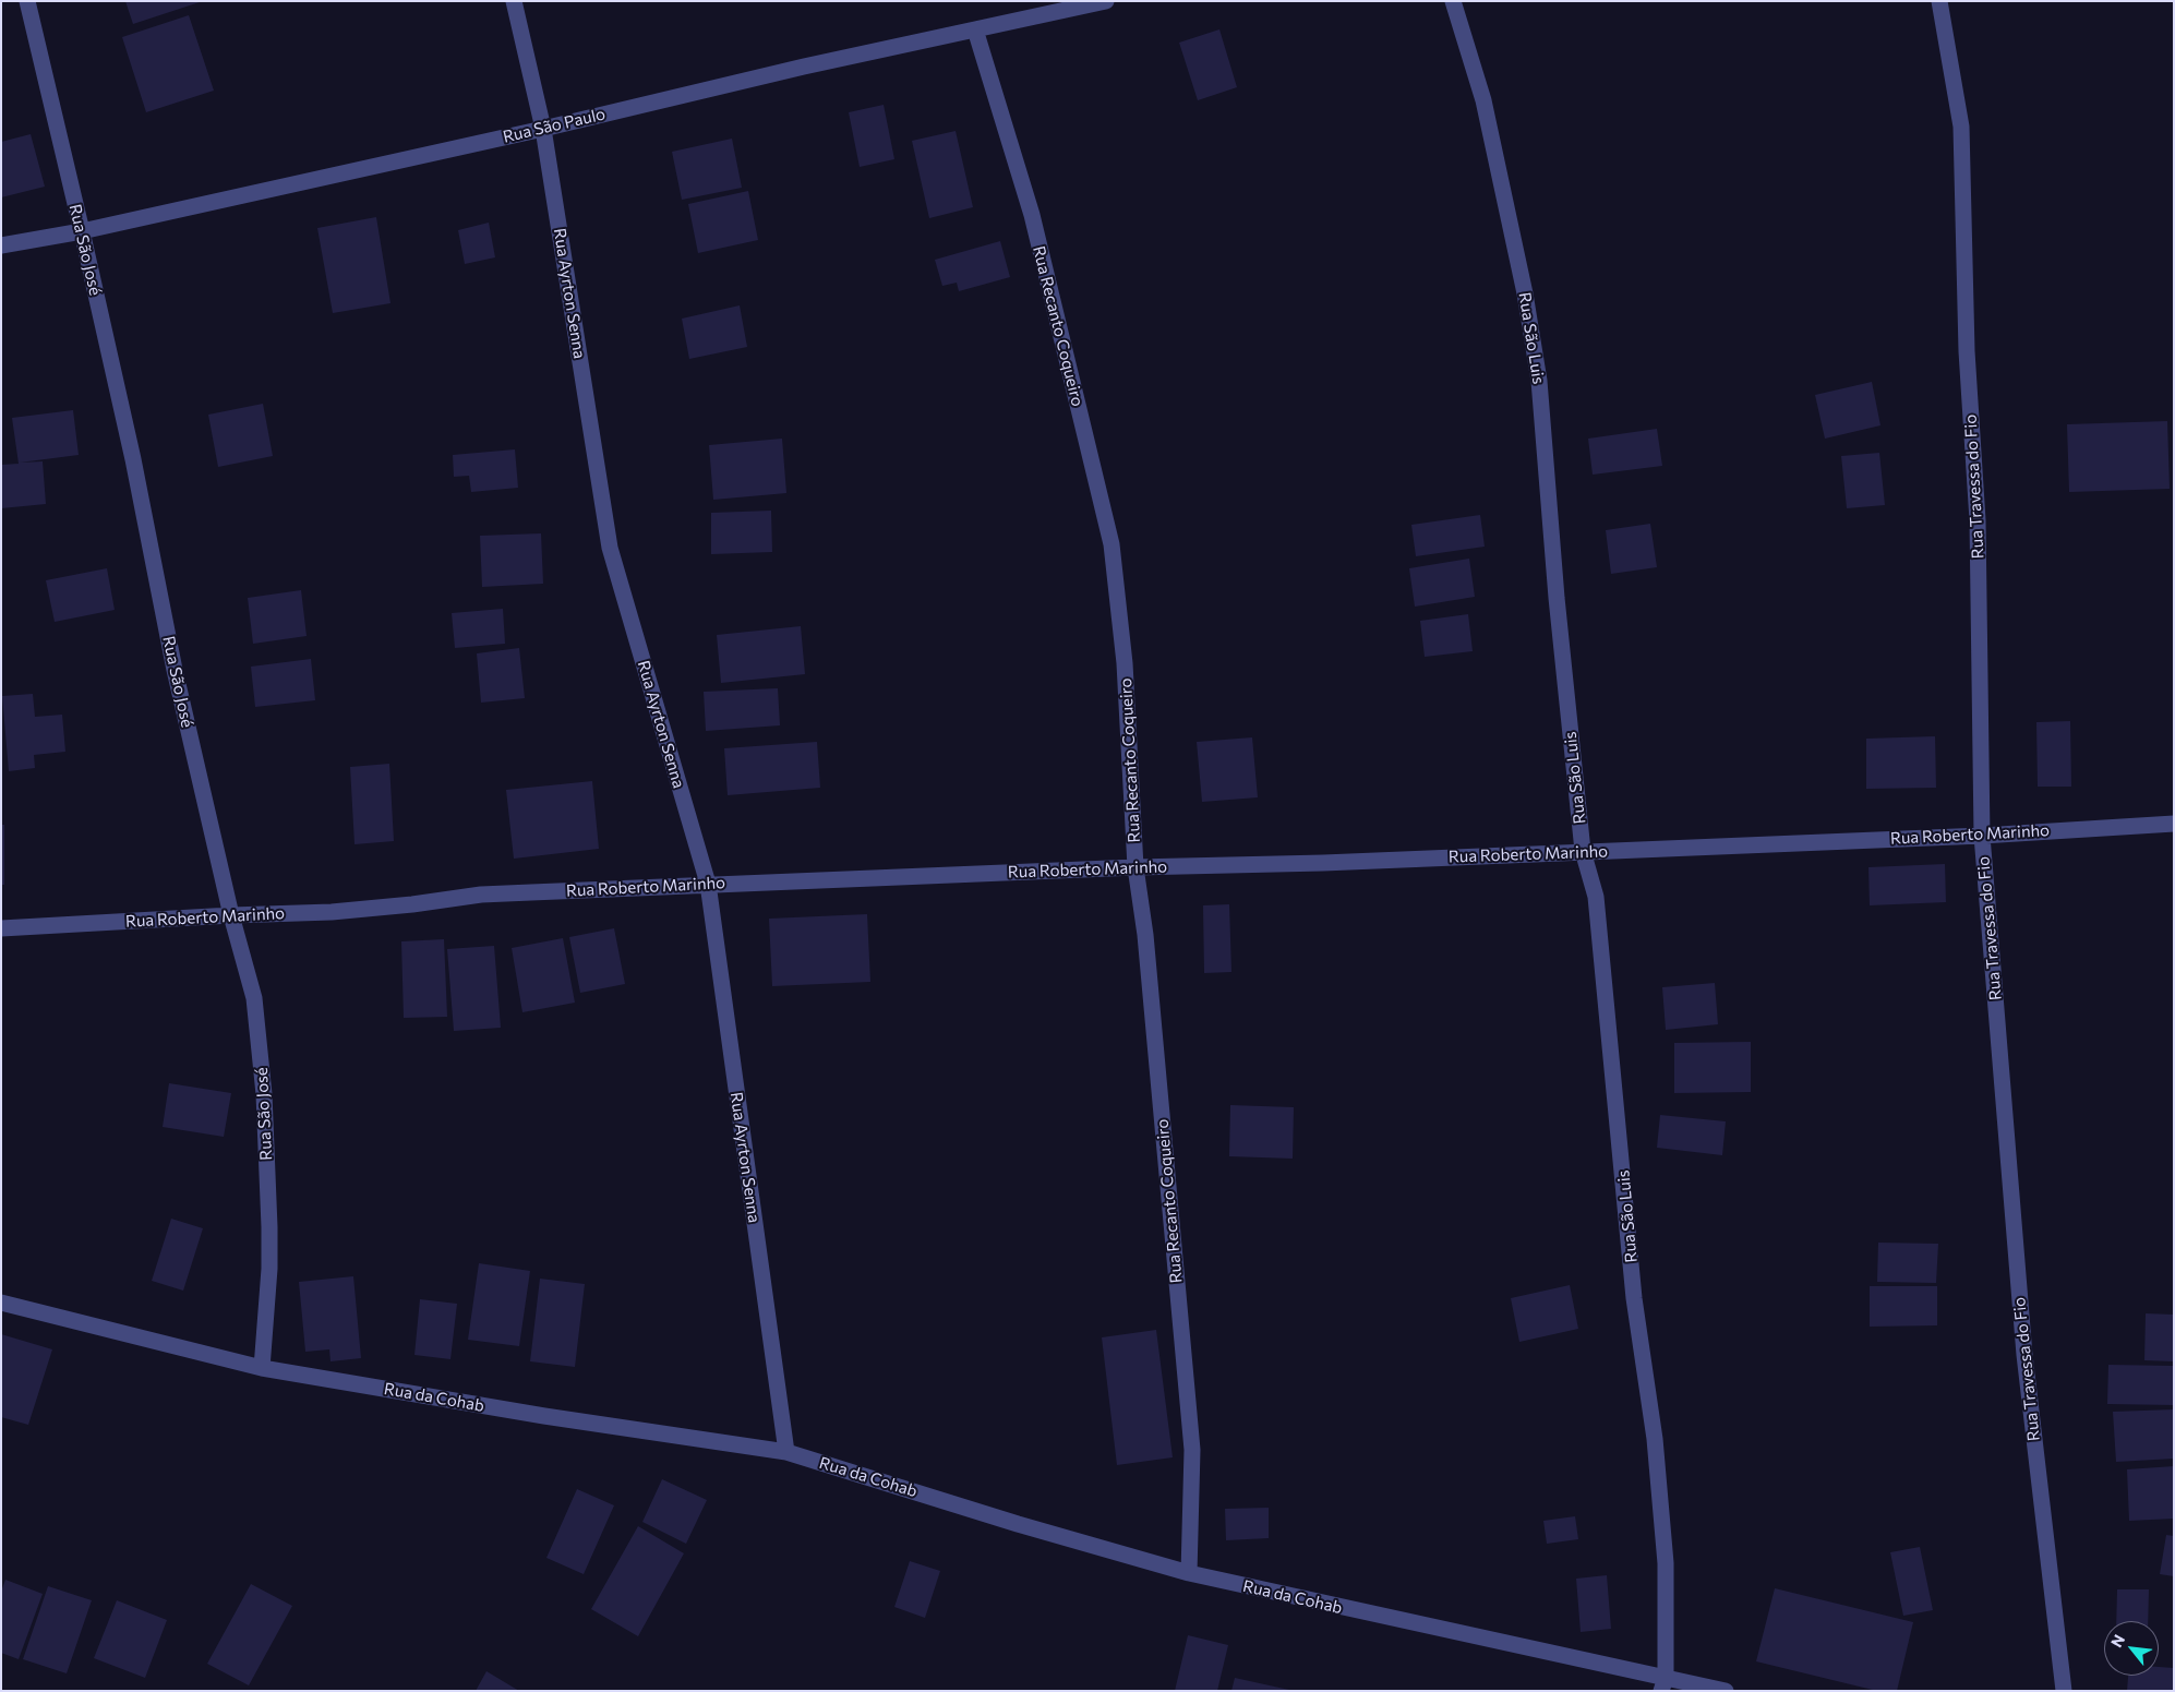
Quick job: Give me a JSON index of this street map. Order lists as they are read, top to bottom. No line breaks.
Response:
{"streets":{"street":["Rua São Paulo","Rua São José","Rua Ayrton Senna","Rua Recanto Coqueiro","Rua São Luis","Rua Travessa do Fio","Rua Roberto Marinho","Rua da Cohab"]},"crossings":[["Rua São Paulo","Rua São José"],["Rua São Paulo","Rua Ayrton Senna"],["Rua São Paulo","Rua Recanto Coqueiro"],["Rua São José","Rua Roberto Marinho"],["Rua São José","Rua da Cohab"],["Rua Ayrton Senna","Rua Roberto Marinho"],["Rua Ayrton Senna","Rua da Cohab"],["Rua Recanto Coqueiro","Rua Roberto Marinho"],["Rua Recanto Coqueiro","Rua da Cohab"],["Rua São Luis","Rua Roberto Marinho"],["Rua São Luis","Rua da Cohab"],["Rua Travessa do Fio","Rua Roberto Marinho"]],"north":"top left"}
